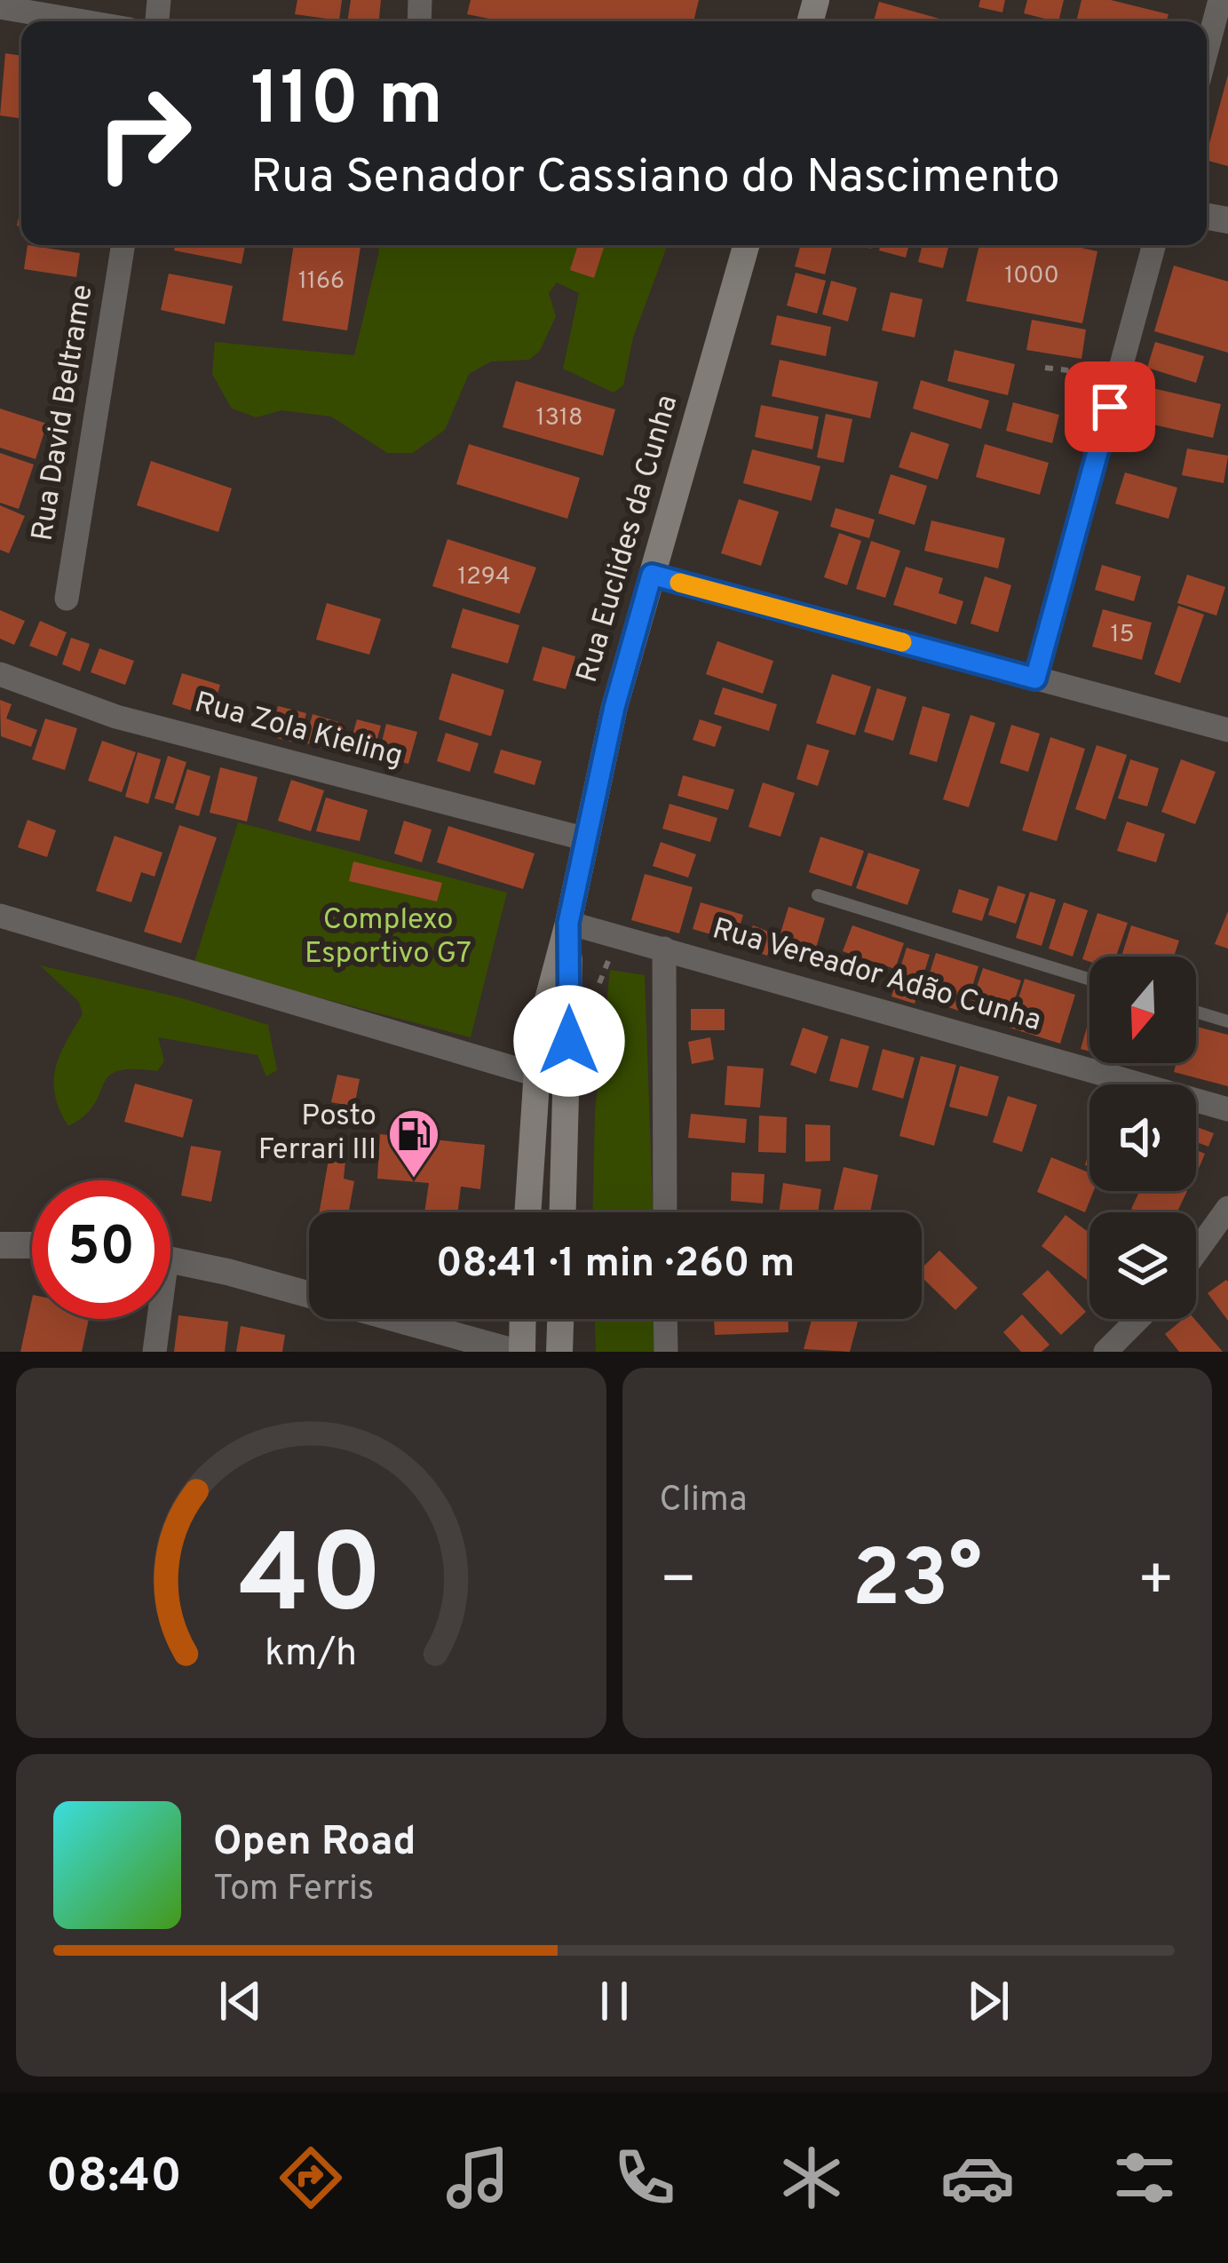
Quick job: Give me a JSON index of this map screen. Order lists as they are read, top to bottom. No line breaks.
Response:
{"streets":{"main road":["Rua Euclides da Cunha"],"street":["Rua David Beltrame","Rua Zola Kieling","Rua Vereador Adão Cunha"]},"crossings":[["Rua Euclides da Cunha","Rua Zola Kieling"],["Rua Euclides da Cunha","Rua Vereador Adão Cunha"]],"parks":["Complexo Esportivo G7"],"places":{"fuel station":["Posto Ferrari III"]},"house_numbers":["1000","1166","1318","1294","15"],"north":"bottom","page":{"turn":["110 m","Rua Senador Cassiano do Nascimento"],"limit":"50","trip":"08:41 · 1 min · 260 m","tile":"Clima","heat":["−","23°","+"],"song":["Open Road","Tom Ferris"],"tabs":"08:40","gauge":["40","km/h"]}}
